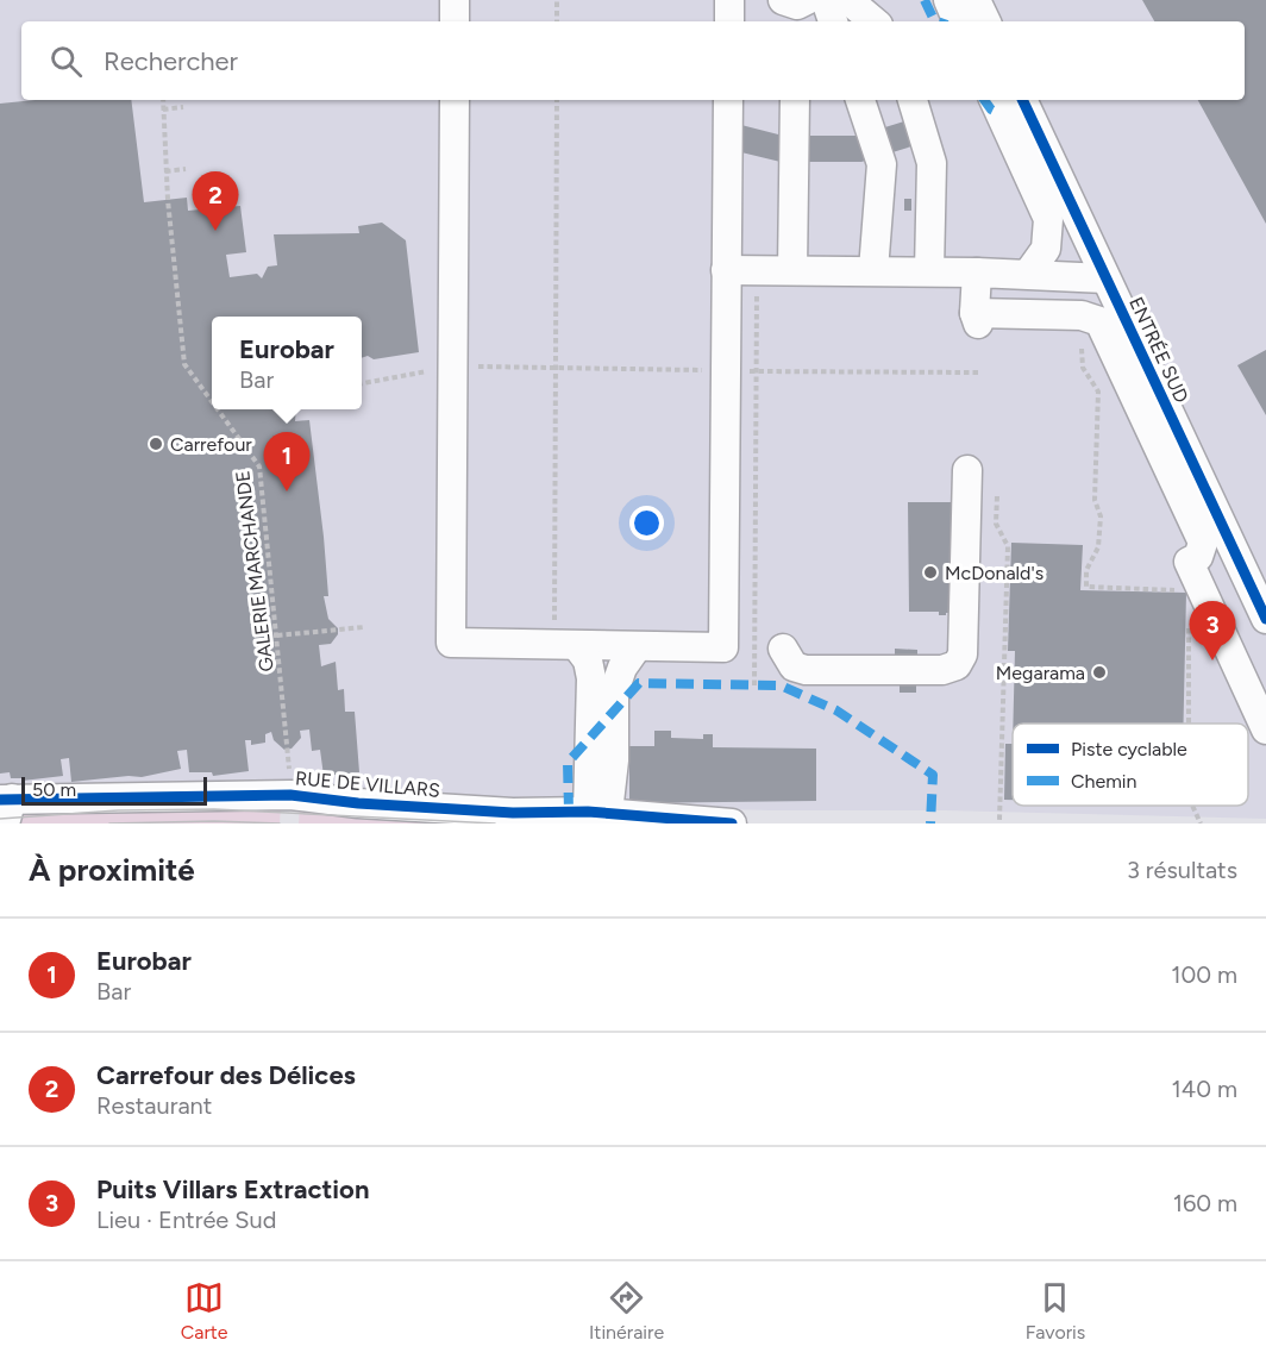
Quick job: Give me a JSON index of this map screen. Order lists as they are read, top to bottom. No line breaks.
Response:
{"streets":{"street":["ENTRÉE SUD","RUE DE VILLARS"],"path":["GALERIE MARCHANDE"]},"places":["Carrefour","McDonald's","Megarama"],"legend":["Piste cyclable","Chemin"],"scale_bar":"50 m","page":{"search":"Rechercher","pins":["2","1","3"],"popup":["Eurobar","Bar"],"scale":"50 m","heading":["À proximité","3 résultats"],"list":[{"mark":"1","name":"Eurobar","note":"Bar","value":"100 m"},{"mark":"2","name":"Carrefour des Délices","note":"Restaurant","value":"140 m"},{"mark":"3","name":"Puits Villars Extraction","note":"Lieu · Entrée Sud","value":"160 m"}],"nav":["Carte","Itinéraire","Favoris"]}}
